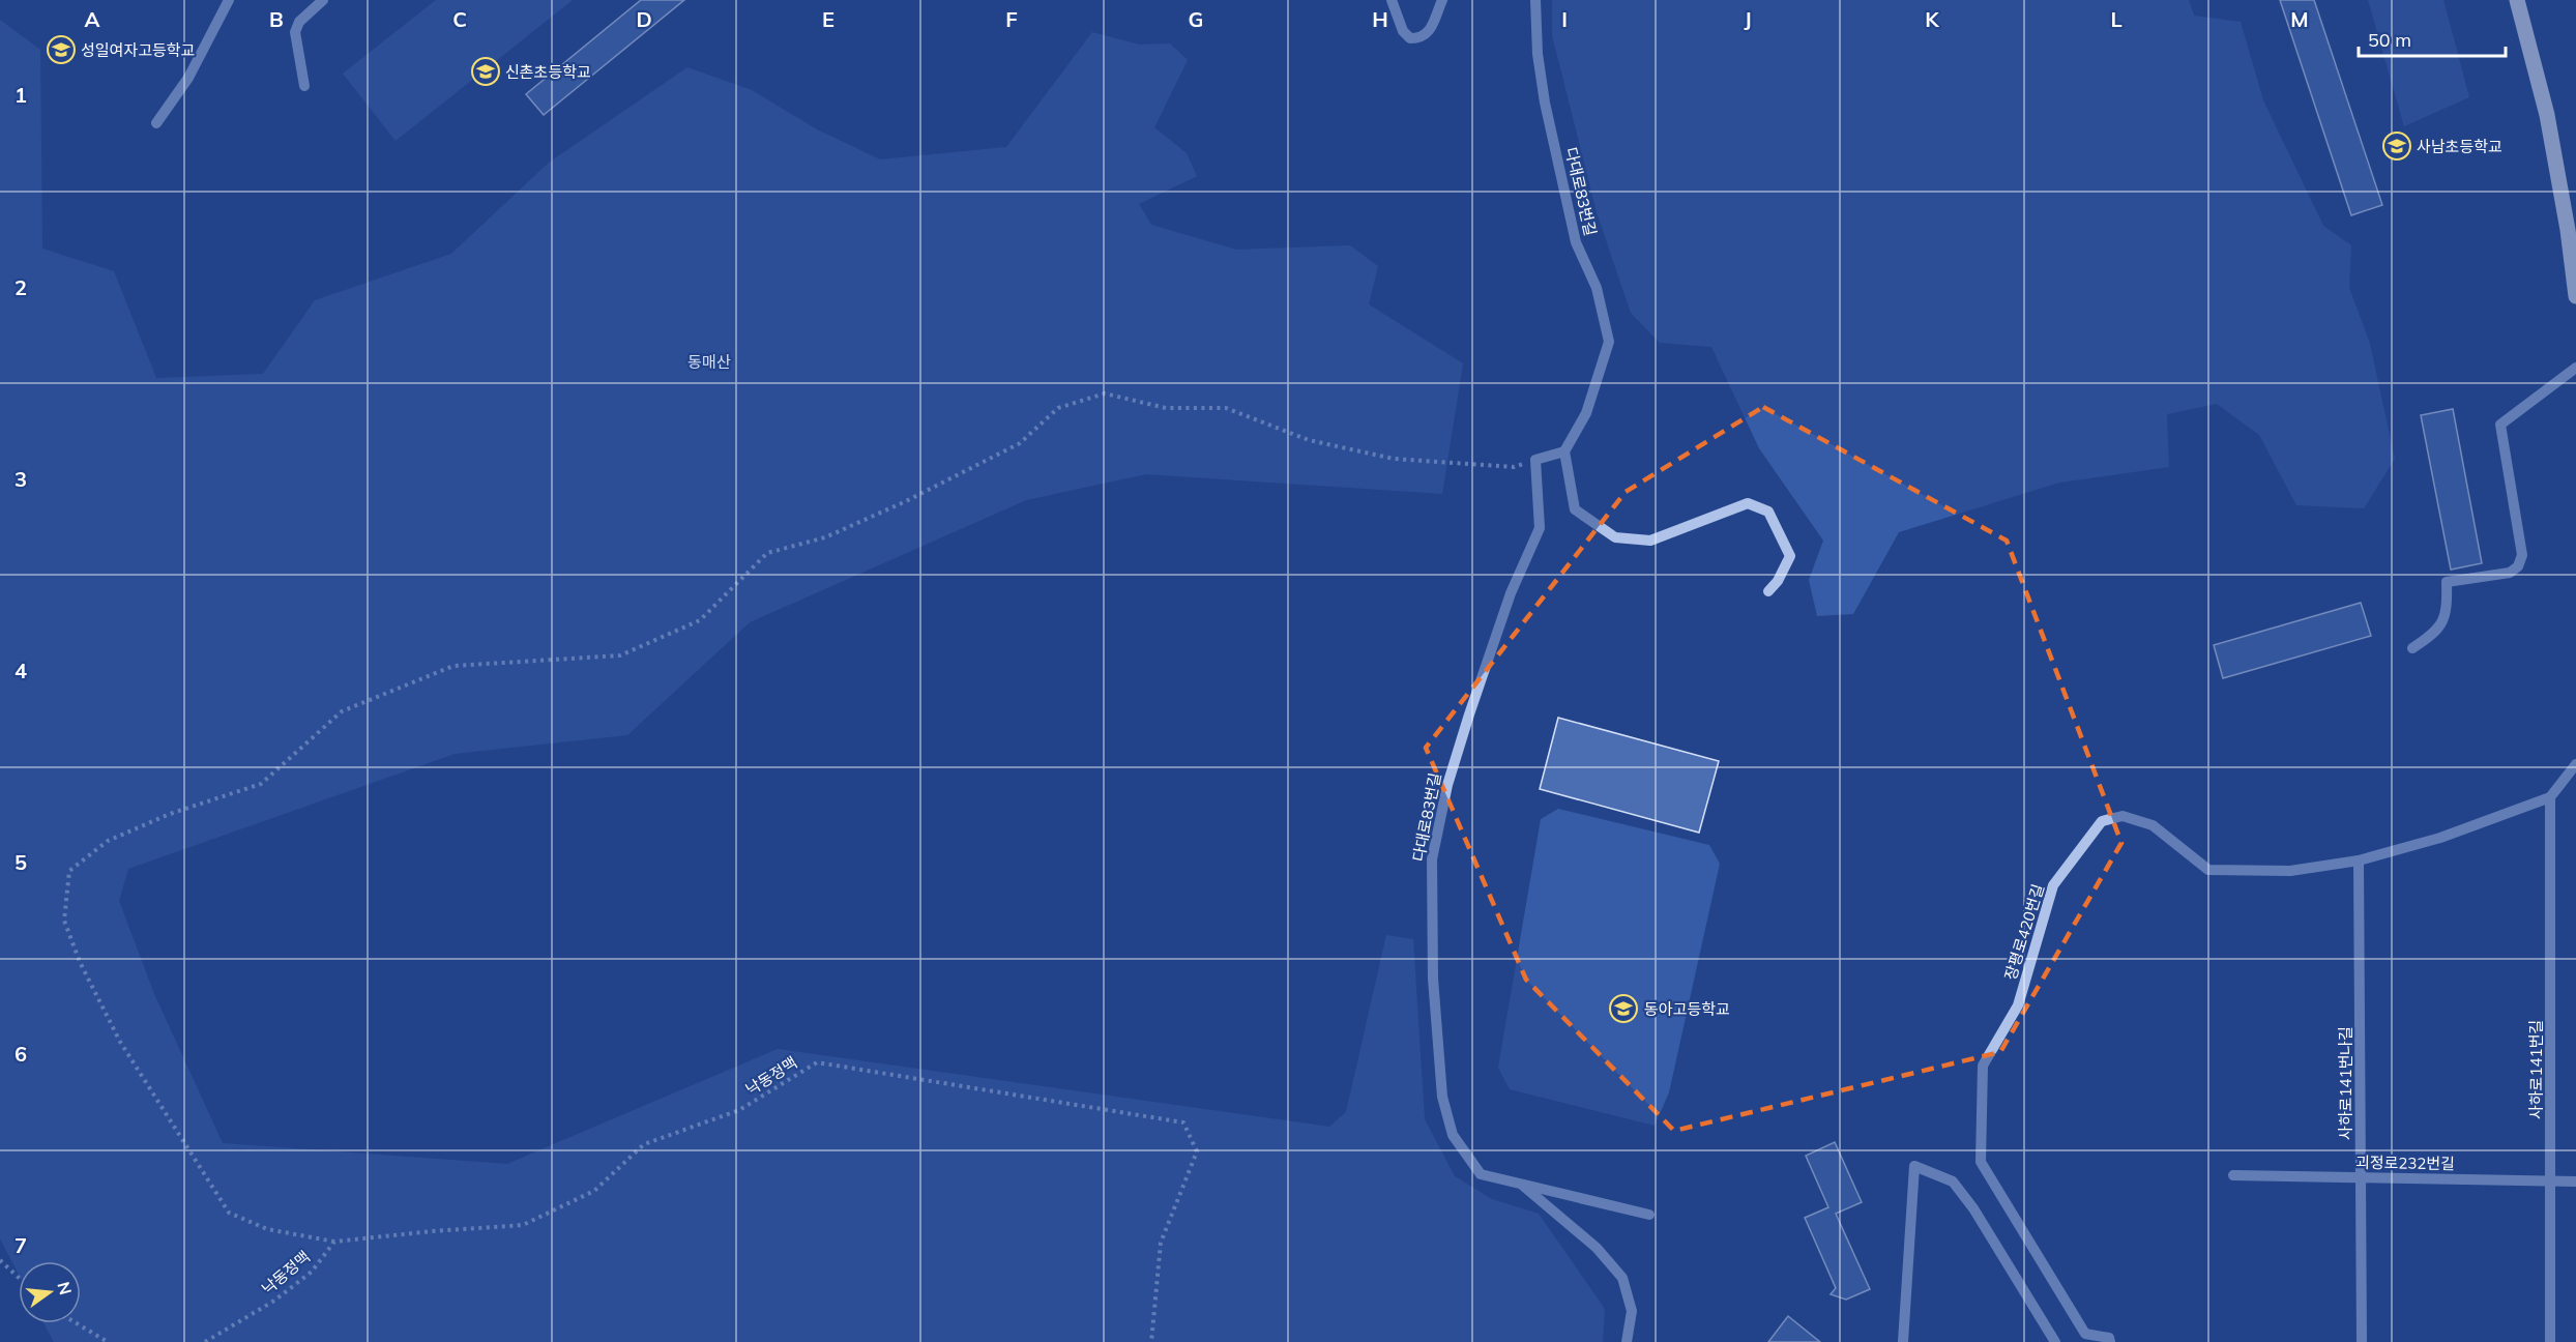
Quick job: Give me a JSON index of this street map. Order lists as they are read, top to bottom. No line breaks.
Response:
{"streets":{"street":["다대로83번길","장평로420번길","사하로141번길","사하로141번나길","괴정로232번길"],"path":["낙동정맥"]},"crossings":[["장평로420번길","사하로141번길"],["장평로420번길","사하로141번나길"],["사하로141번길","괴정로232번길"],["사하로141번나길","괴정로232번길"]],"parks":["동매산"],"places":{"school or university":["성일여자고등학교","신촌초등학교","사남초등학교","동아고등학교"]},"scale_bar":"50 m","north":"right","grid":{"columns":["A","B","C","D","E","F","G","H","I","J","K","L","M"],"rows":["1","2","3","4","5","6","7"]}}
